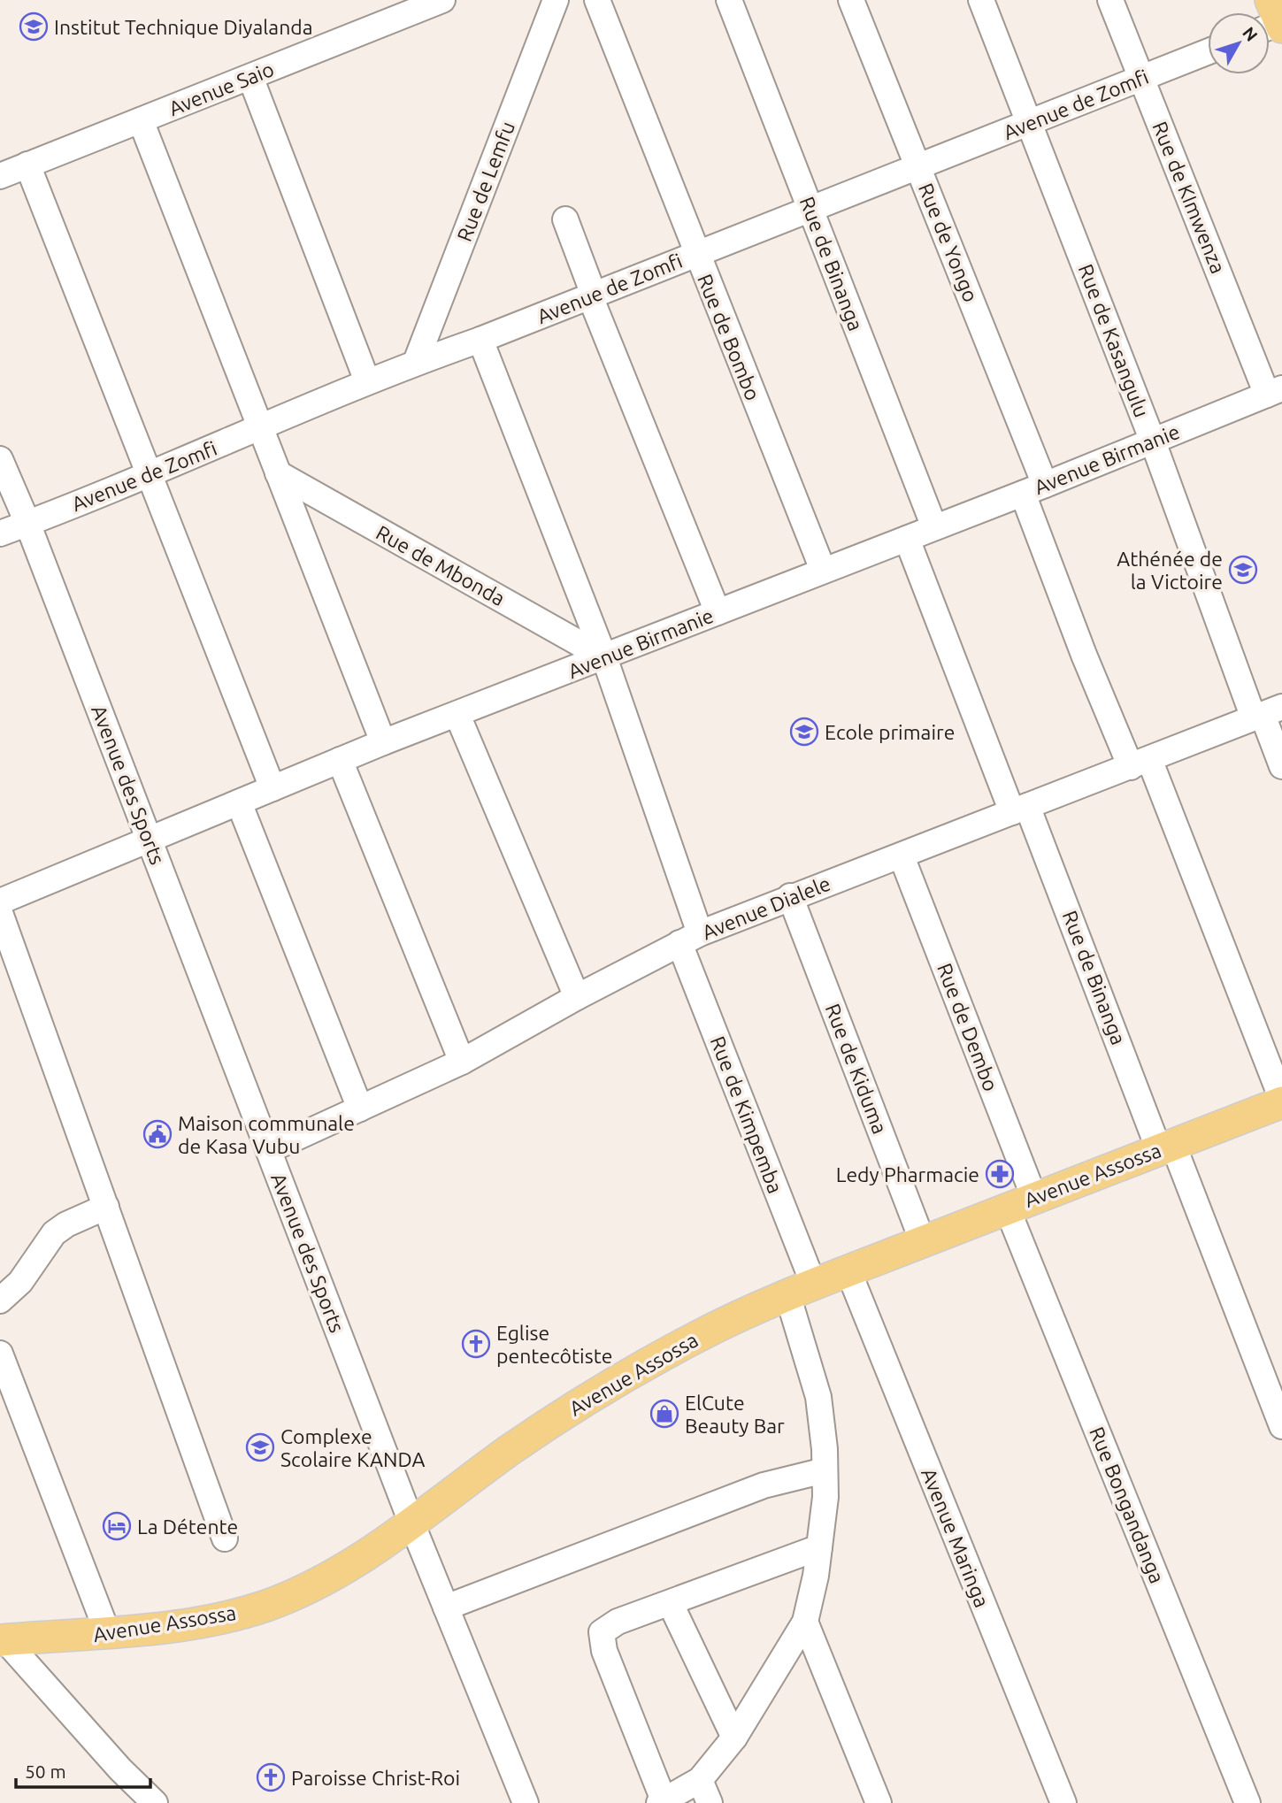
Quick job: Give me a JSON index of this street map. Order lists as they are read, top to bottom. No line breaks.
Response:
{"streets":{"main road":["Avenue Assossa"],"street":["Avenue Saio","Avenue de Zomfi","Rue de Lemfu","Rue de KImwenza","Rue de Yongo","Rue de Binanga","Rue de Bombo","Rue de Kasangulu","Avenue Birmanie","Rue de Mbonda","Avenue des Sports","Avenue Dialele","Rue de Dembo","Rue de Kiduma","Rue de Kimpemba","Rue Bongandanga","Avenue Maringa"]},"crossings":[["Avenue de Zomfi","Rue de Lemfu"],["Avenue de Zomfi","Rue de KImwenza"],["Avenue de Zomfi","Rue de Yongo"],["Avenue de Zomfi","Rue de Binanga"],["Avenue de Zomfi","Rue de Bombo"],["Avenue de Zomfi","Rue de Kasangulu"],["Avenue de Zomfi","Avenue des Sports"],["Avenue de Zomfi","Rue de Kimpemba"],["Rue de KImwenza","Avenue Birmanie"],["Rue de Yongo","Avenue Birmanie"],["Rue de Yongo","Avenue Dialele"],["Rue de Yongo","Avenue Assossa"],["Rue de Binanga","Avenue Birmanie"],["Rue de Binanga","Avenue Dialele"],["Rue de Binanga","Avenue Assossa"],["Rue de Bombo","Avenue Birmanie"],["Rue de Kasangulu","Avenue Birmanie"],["Rue de Kasangulu","Avenue Dialele"],["Avenue Birmanie","Rue de Mbonda"],["Avenue Birmanie","Avenue des Sports"],["Avenue Birmanie","Rue de Kimpemba"],["Rue de Mbonda","Rue de Kimpemba"],["Avenue des Sports","Avenue Dialele"],["Avenue des Sports","Avenue Assossa"],["Avenue Dialele","Rue de Dembo"],["Avenue Dialele","Rue de Kiduma"],["Avenue Dialele","Rue de Kimpemba"],["Rue de Dembo","Avenue Assossa"],["Rue de Dembo","Rue Bongandanga"],["Rue de Kiduma","Avenue Assossa"],["Rue de Kimpemba","Avenue Assossa"],["Avenue Assossa","Rue Bongandanga"],["Avenue Assossa","Avenue Maringa"]],"places":{"school or university":["Institut Technique Diyalanda","Athénée de la Victoire","Ecole primaire","Complexe Scolaire KANDA"],"public building":["Maison communale de Kasa Vubu"],"pharmacy":["Ledy Pharmacie"],"church":["Eglise pentecôtiste","Paroisse Christ-Roi"],"shop":["ElCute Beauty Bar"],"hotel":["La Détente"]},"scale_bar":"50 m","north":"top right"}
